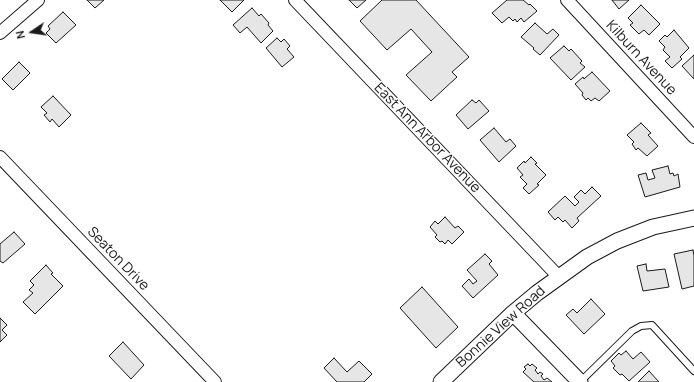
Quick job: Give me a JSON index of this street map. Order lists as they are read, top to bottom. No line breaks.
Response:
{"streets":{"street":["Kilburn Avenue","East Ann Arbor Avenue","Seaton Drive","Bonnie View Road"]},"crossings":[["East Ann Arbor Avenue","Bonnie View Road"]],"north":"left"}
